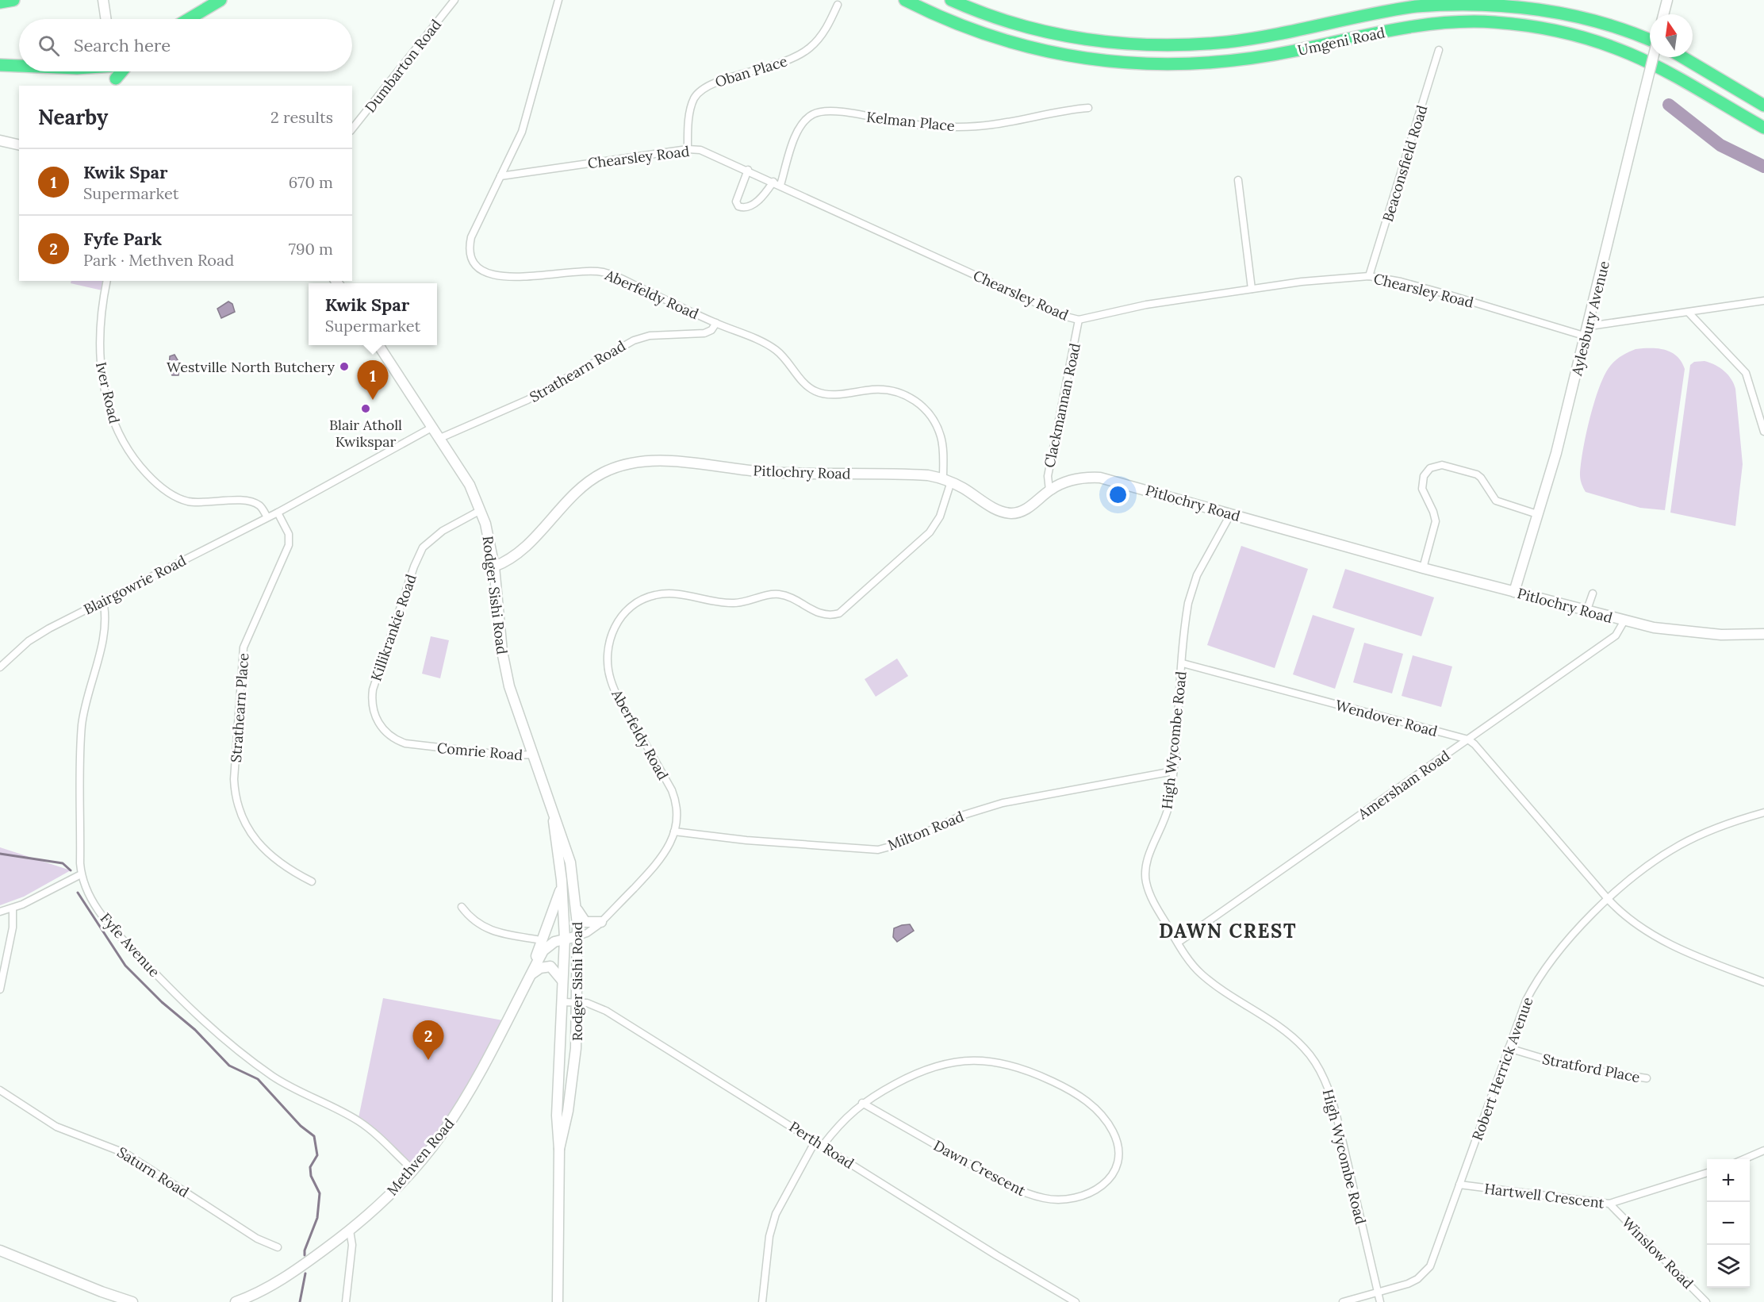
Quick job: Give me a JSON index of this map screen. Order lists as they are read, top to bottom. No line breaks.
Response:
{"streets":{"highway":["Umgeni Road"],"street":["Dumbarton Road","Oban Place","Kelman Place","Chearsley Road","Beaconsfield Road","Aberfeldy Road","Aylesbury Avenue","Strathearn Road","Iver Road","Clackmannan Road","Pitlochry Road","Blairgowrie Road","Rodger Sishi Road","Killikrankie Road","Strathearn Place","Wendover Road","High Wycombe Road","Comrie Road","Amersham Road","Milton Road","Fyfe Avenue","Stratford Place","Robert Herrick Avenue","Perth Road","Methven Road","Dawn Crescent","Saturn Road","Hartwell Crescent","Winslow Road"]},"crossings":[["Oban Place","Chearsley Road"],["Kelman Place","Chearsley Road"],["Chearsley Road","Beaconsfield Road"],["Chearsley Road","Aberfeldy Road"],["Chearsley Road","Aylesbury Avenue"],["Chearsley Road","Clackmannan Road"],["Aberfeldy Road","Strathearn Road"],["Aberfeldy Road","Pitlochry Road"],["Aberfeldy Road","Rodger Sishi Road"],["Aberfeldy Road","Milton Road"],["Aberfeldy Road","Methven Road"],["Aylesbury Avenue","Pitlochry Road"],["Strathearn Road","Rodger Sishi Road"],["Iver Road","Blairgowrie Road"],["Clackmannan Road","Pitlochry Road"],["Pitlochry Road","Rodger Sishi Road"],["Pitlochry Road","High Wycombe Road"],["Pitlochry Road","Amersham Road"],["Blairgowrie Road","Strathearn Place"],["Blairgowrie Road","Fyfe Avenue"],["Rodger Sishi Road","Killikrankie Road"],["Rodger Sishi Road","Comrie Road"],["Rodger Sishi Road","Perth Road"],["Rodger Sishi Road","Methven Road"],["Killikrankie Road","Comrie Road"],["Wendover Road","High Wycombe Road"],["Wendover Road","Amersham Road"],["High Wycombe Road","Amersham Road"],["High Wycombe Road","Milton Road"],["High Wycombe Road","Robert Herrick Avenue"],["Fyfe Avenue","Methven Road"],["Stratford Place","Robert Herrick Avenue"],["Robert Herrick Avenue","Hartwell Crescent"],["Perth Road","Dawn Crescent"],["Hartwell Crescent","Winslow Road"]],"districts":["DAWN CREST"],"places":["Westville North Butchery","Blair Atholl Kwikspar"],"north":"top","page":{"search":"Search here","heading":["Nearby","2 results"],"list":[{"mark":"1","name":"Kwik Spar","note":"Supermarket","value":"670 m"},{"mark":"2","name":"Fyfe Park","note":"Park · Methven Road","value":"790 m"}],"popup":["Kwik Spar","Supermarket"],"pins":["1","2"],"map_buttons":["+","−"]}}
